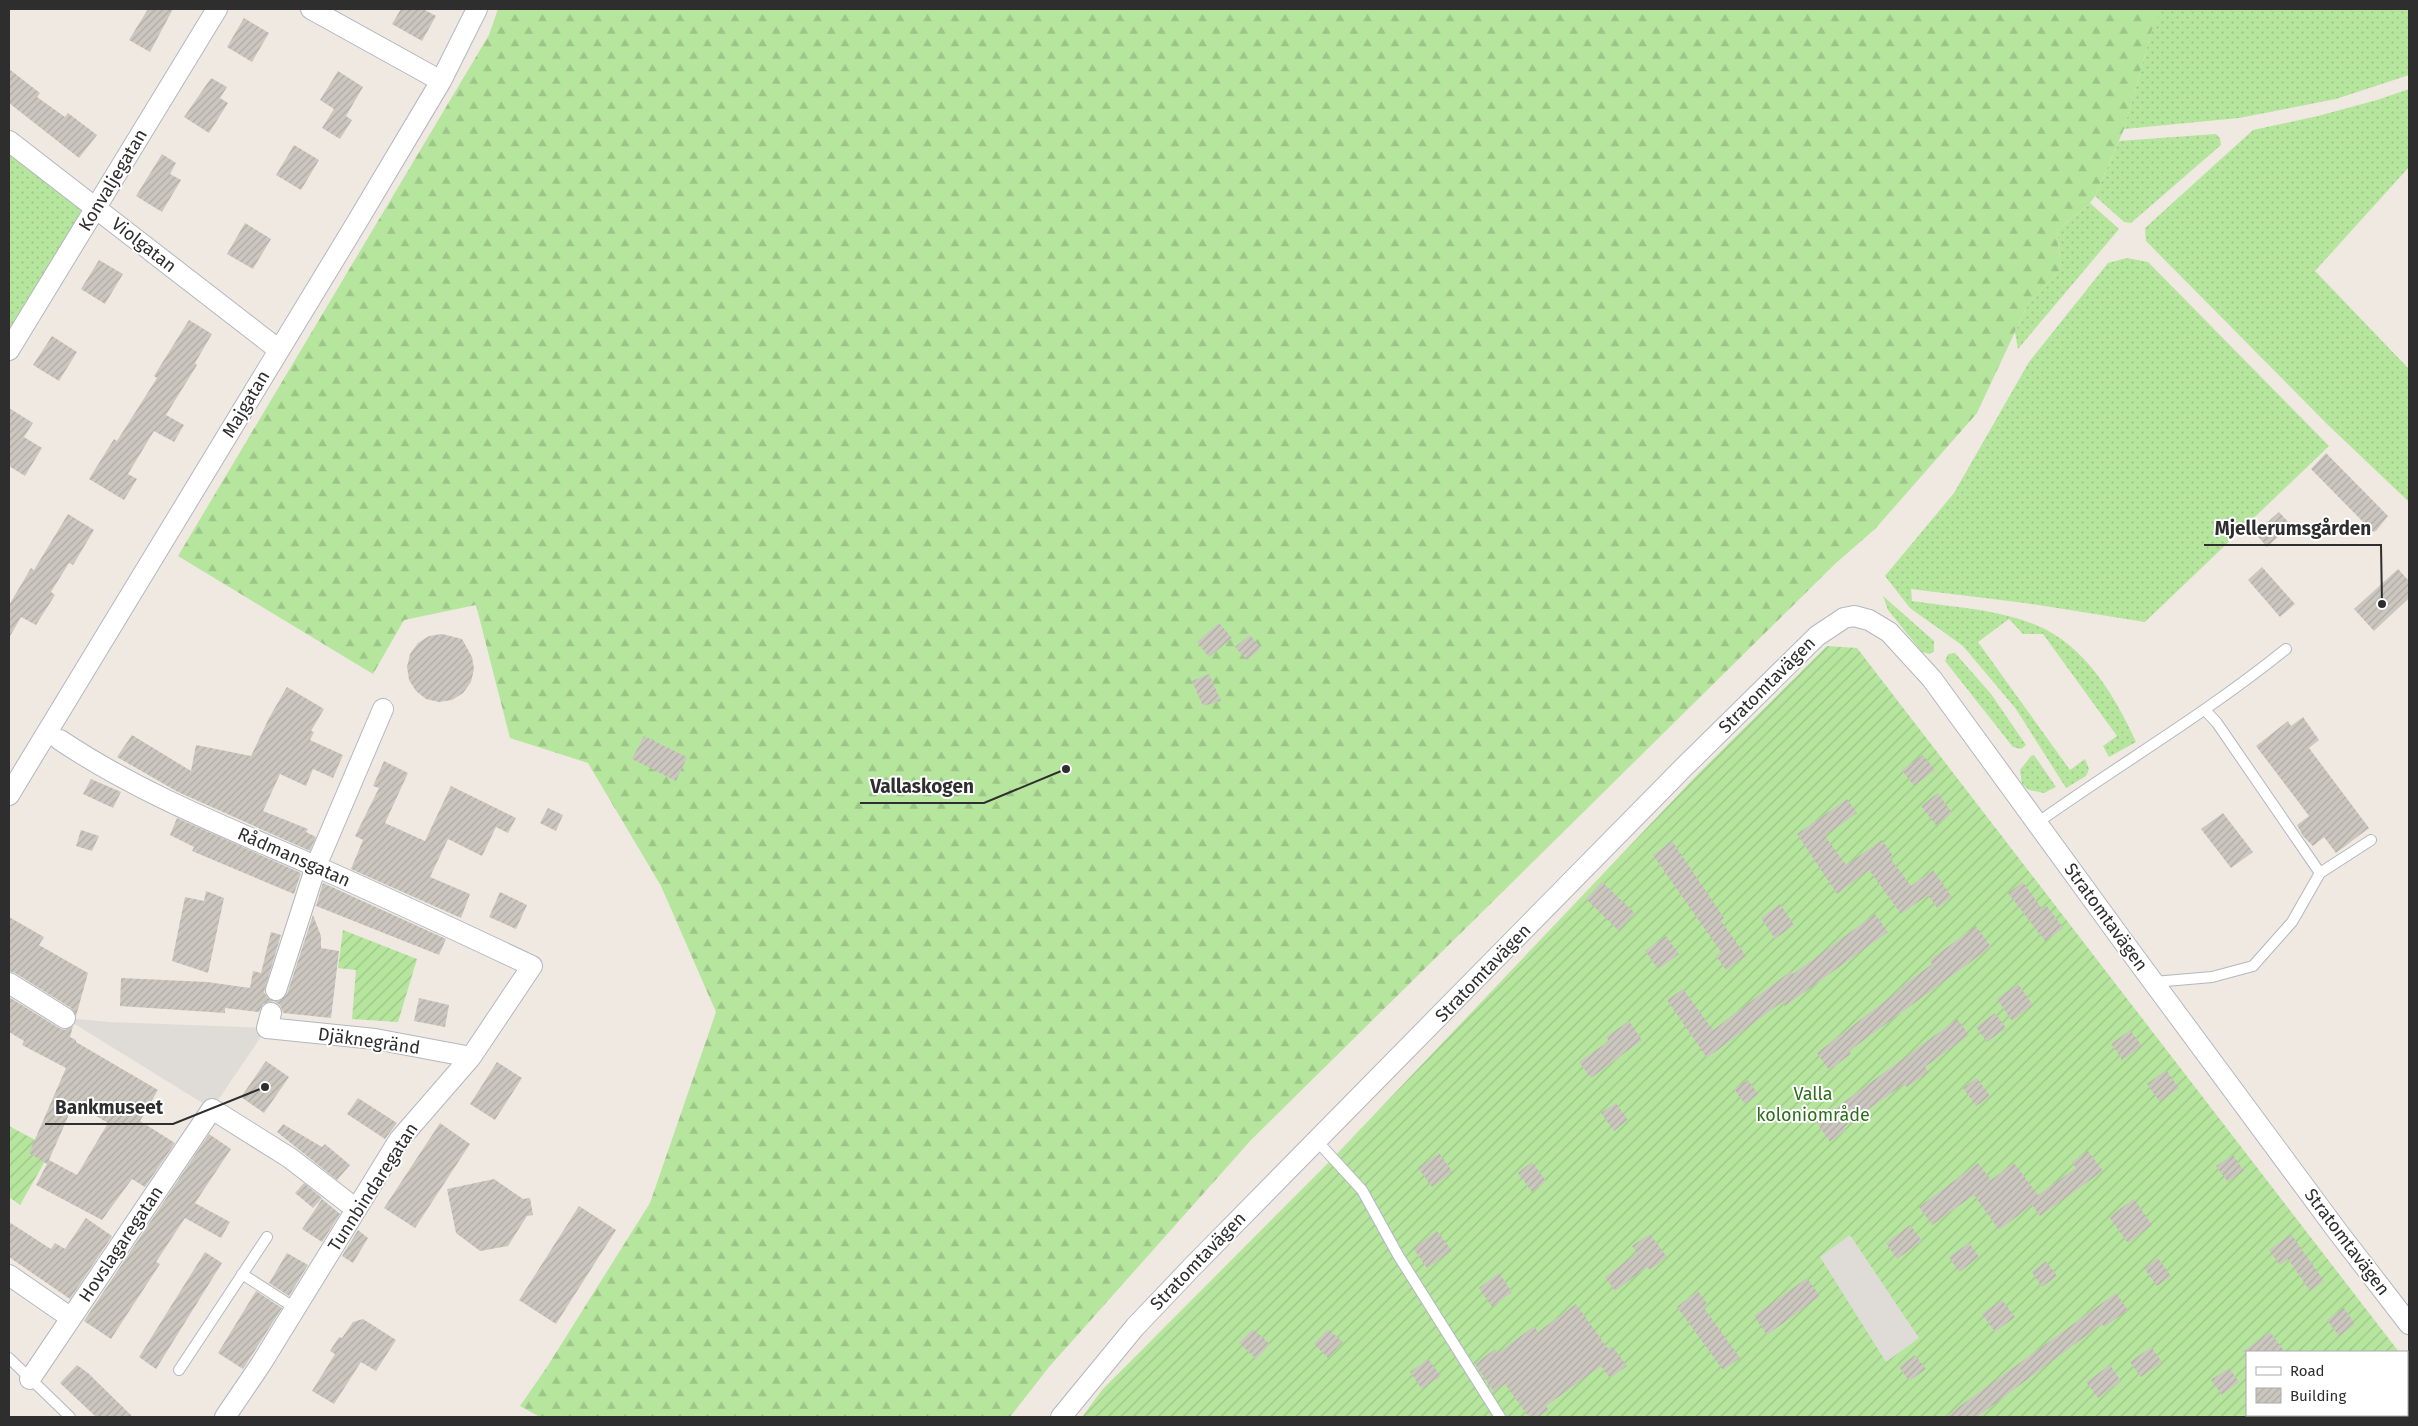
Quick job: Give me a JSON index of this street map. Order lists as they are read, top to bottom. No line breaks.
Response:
{"streets":{"street":["Konvaljegatan","Violgatan","Majgatan","Stratomtavägen","Rådmansgatan","Djäknegränd","Tunnbindaregatan","Hovslagaregatan"]},"crossings":[["Konvaljegatan","Violgatan"],["Violgatan","Majgatan"],["Rådmansgatan","Tunnbindaregatan"],["Djäknegränd","Tunnbindaregatan"],["Tunnbindaregatan","Hovslagaregatan"]],"parks":["Valla koloniområde"],"places":["Mjellerumsgården","Vallaskogen","Bankmuseet"],"legend":["Road","Building"]}
